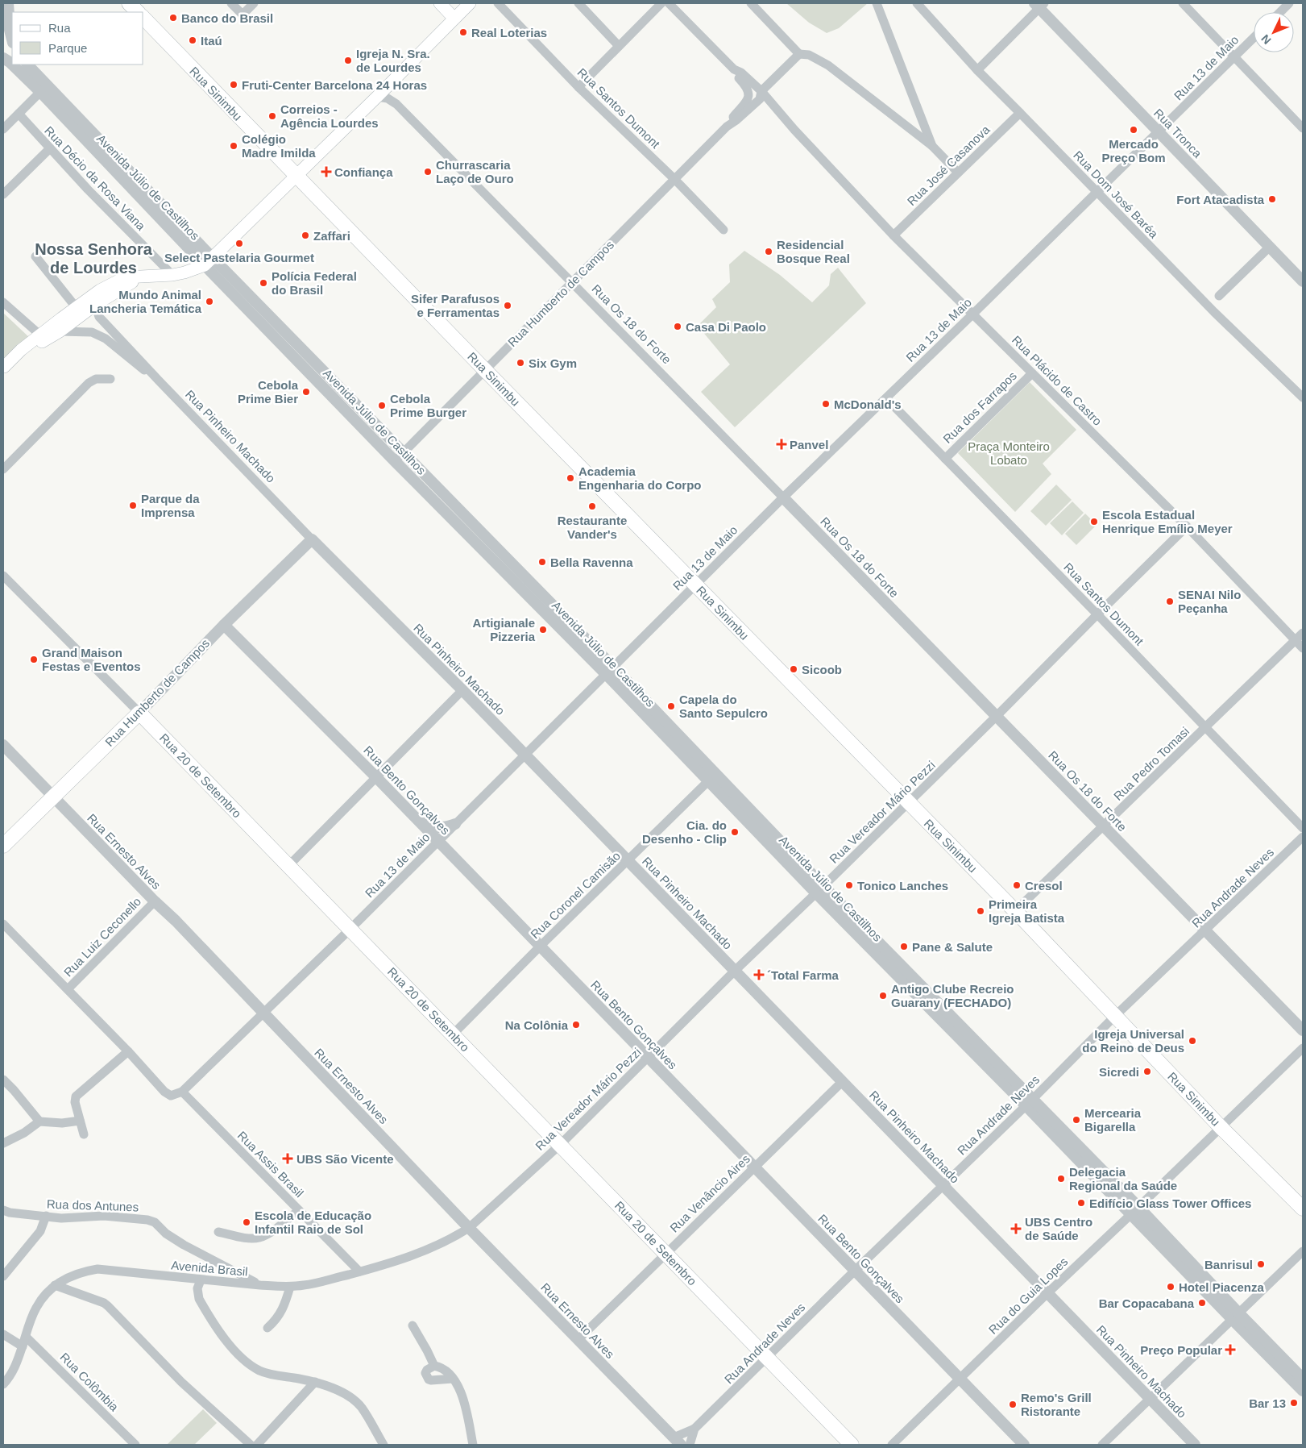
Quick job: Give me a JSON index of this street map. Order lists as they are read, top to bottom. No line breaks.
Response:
{"streets":{"main road":["Rua Sinimbu","Rua Humberto de Campos","Rua 20 de Setembro"],"street":["Rua 13 de Maio","Rua Santos Dumont","Rua Tronca","Rua José Casanova","Rua Décio da Rosa Viana","Avenida Júlio de Castilhos","Rua Dom José Baréa","Rua Os 18 do Forte","Rua Plácido de Castro","Rua dos Farrapos","Rua Pinheiro Machado","Rua Pedro Tomasi","Rua Bento Gonçalves","Rua Vereador Mário Pezzi","Rua Ernesto Alves","Rua Andrade Neves","Rua Coronel Camisão","Rua Luiz Ceconello","Rua Assis Brasil","Rua Venâncio Aires","Rua dos Antunes","Avenida Brasil","Rua do Guia Lopes","Rua Colômbia"]},"crossings":[["Rua 13 de Maio","Rua Sinimbu"],["Rua 13 de Maio","Rua Santos Dumont"],["Rua 13 de Maio","Rua Tronca"],["Rua 13 de Maio","Avenida Júlio de Castilhos"],["Rua 13 de Maio","Rua Dom José Baréa"],["Rua 13 de Maio","Rua Os 18 do Forte"],["Rua 13 de Maio","Rua Plácido de Castro"],["Rua 13 de Maio","Rua Pinheiro Machado"],["Rua 13 de Maio","Rua 20 de Setembro"],["Rua 13 de Maio","Rua Bento Gonçalves"],["Rua 13 de Maio","Rua Ernesto Alves"],["Rua 13 de Maio","Rua Assis Brasil"],["Rua Sinimbu","Rua Humberto de Campos"],["Rua Sinimbu","Rua Pedro Tomasi"],["Rua Sinimbu","Rua Vereador Mário Pezzi"],["Rua Sinimbu","Rua Andrade Neves"],["Rua Sinimbu","Rua do Guia Lopes"],["Rua Santos Dumont","Rua Humberto de Campos"],["Rua Santos Dumont","Rua dos Farrapos"],["Rua Santos Dumont","Rua Pedro Tomasi"],["Rua Santos Dumont","Rua Vereador Mário Pezzi"],["Rua José Casanova","Rua Dom José Baréa"],["Rua José Casanova","Rua Plácido de Castro"],["Avenida Júlio de Castilhos","Rua Humberto de Campos"],["Avenida Júlio de Castilhos","Rua Vereador Mário Pezzi"],["Avenida Júlio de Castilhos","Rua Andrade Neves"],["Avenida Júlio de Castilhos","Rua Coronel Camisão"],["Avenida Júlio de Castilhos","Rua do Guia Lopes"],["Rua Humberto de Campos","Rua Os 18 do Forte"],["Rua Humberto de Campos","Rua Plácido de Castro"],["Rua Humberto de Campos","Rua Pinheiro Machado"],["Rua Humberto de Campos","Rua 20 de Setembro"],["Rua Humberto de Campos","Rua Bento Gonçalves"],["Rua Humberto de Campos","Rua Ernesto Alves"],["Rua Os 18 do Forte","Rua Pedro Tomasi"],["Rua Os 18 do Forte","Rua Vereador Mário Pezzi"],["Rua Os 18 do Forte","Rua Andrade Neves"],["Rua Plácido de Castro","Rua dos Farrapos"],["Rua Plácido de Castro","Rua Pedro Tomasi"],["Rua Plácido de Castro","Rua Vereador Mário Pezzi"],["Rua Pinheiro Machado","Rua Vereador Mário Pezzi"],["Rua Pinheiro Machado","Rua Andrade Neves"],["Rua Pinheiro Machado","Rua Coronel Camisão"],["Rua Pinheiro Machado","Rua Venâncio Aires"],["Rua Pinheiro Machado","Rua do Guia Lopes"],["Rua 20 de Setembro","Rua Vereador Mário Pezzi"],["Rua 20 de Setembro","Rua Andrade Neves"],["Rua 20 de Setembro","Rua Coronel Camisão"],["Rua 20 de Setembro","Rua Venâncio Aires"],["Rua Bento Gonçalves","Rua Vereador Mário Pezzi"],["Rua Bento Gonçalves","Rua Andrade Neves"],["Rua Bento Gonçalves","Rua Coronel Camisão"],["Rua Bento Gonçalves","Rua Venâncio Aires"],["Rua Bento Gonçalves","Rua do Guia Lopes"],["Rua Vereador Mário Pezzi","Rua Ernesto Alves"],["Rua Vereador Mário Pezzi","Avenida Brasil"],["Rua Ernesto Alves","Rua Andrade Neves"],["Rua Ernesto Alves","Rua Luiz Ceconello"],["Rua Ernesto Alves","Rua Venâncio Aires"],["Rua Ernesto Alves","Avenida Brasil"],["Rua Assis Brasil","Avenida Brasil"],["Rua dos Antunes","Avenida Brasil"],["Avenida Brasil","Rua Colômbia"]],"districts":["Nossa Senhora de Lourdes"],"parks":["Praça Monteiro Lobato"],"places":{"other":["Banco do Brasil","Real Loterias","Itaú","Igreja N. Sra. de Lourdes","Fruti-Center Barcelona 24 Horas","Correios - Agência Lourdes","Mercado Preço Bom","Colégio Madre Imilda","Churrascaria Laço de Ouro","Fort Atacadista","Zaffari","Select Pastelaria Gourmet","Residencial Bosque Real","Polícia Federal do Brasil","Mundo Animal Lancheria Temática","Sifer Parafusos e Ferramentas","Casa Di Paolo","Six Gym","Cebola Prime Bier","McDonald's","Cebola Prime Burger","Academia Engenharia do Corpo","Parque da Imprensa","Restaurante Vander's","Escola Estadual Henrique Emílio Meyer","Bella Ravenna","SENAI Nilo Peçanha","Artigianale Pizzeria","Grand Maison Festas e Eventos","Sicoob","Capela do Santo Sepulcro","Cia. do Desenho - Clip","Tonico Lanches","Cresol","Primeira Igreja Batista","Pane & Salute","Antigo Clube Recreio Guarany (FECHADO)","Na Colônia","Igreja Universal do Reino de Deus","Sicredi","Mercearia Bigarella","Delegacia Regional da Saúde","Edifício Glass Tower Offices","Escola de Educação Infantil Raio de Sol","Banrisul","Hotel Piacenza","Bar Copacabana","Bar 13","Remo's Grill Ristorante"],"health":["Confiança","Panvel","´Total Farma","UBS São Vicente","UBS Centro de Saúde","Preço Popular"]},"legend":["Rua","Parque"],"north":"bottom left"}
